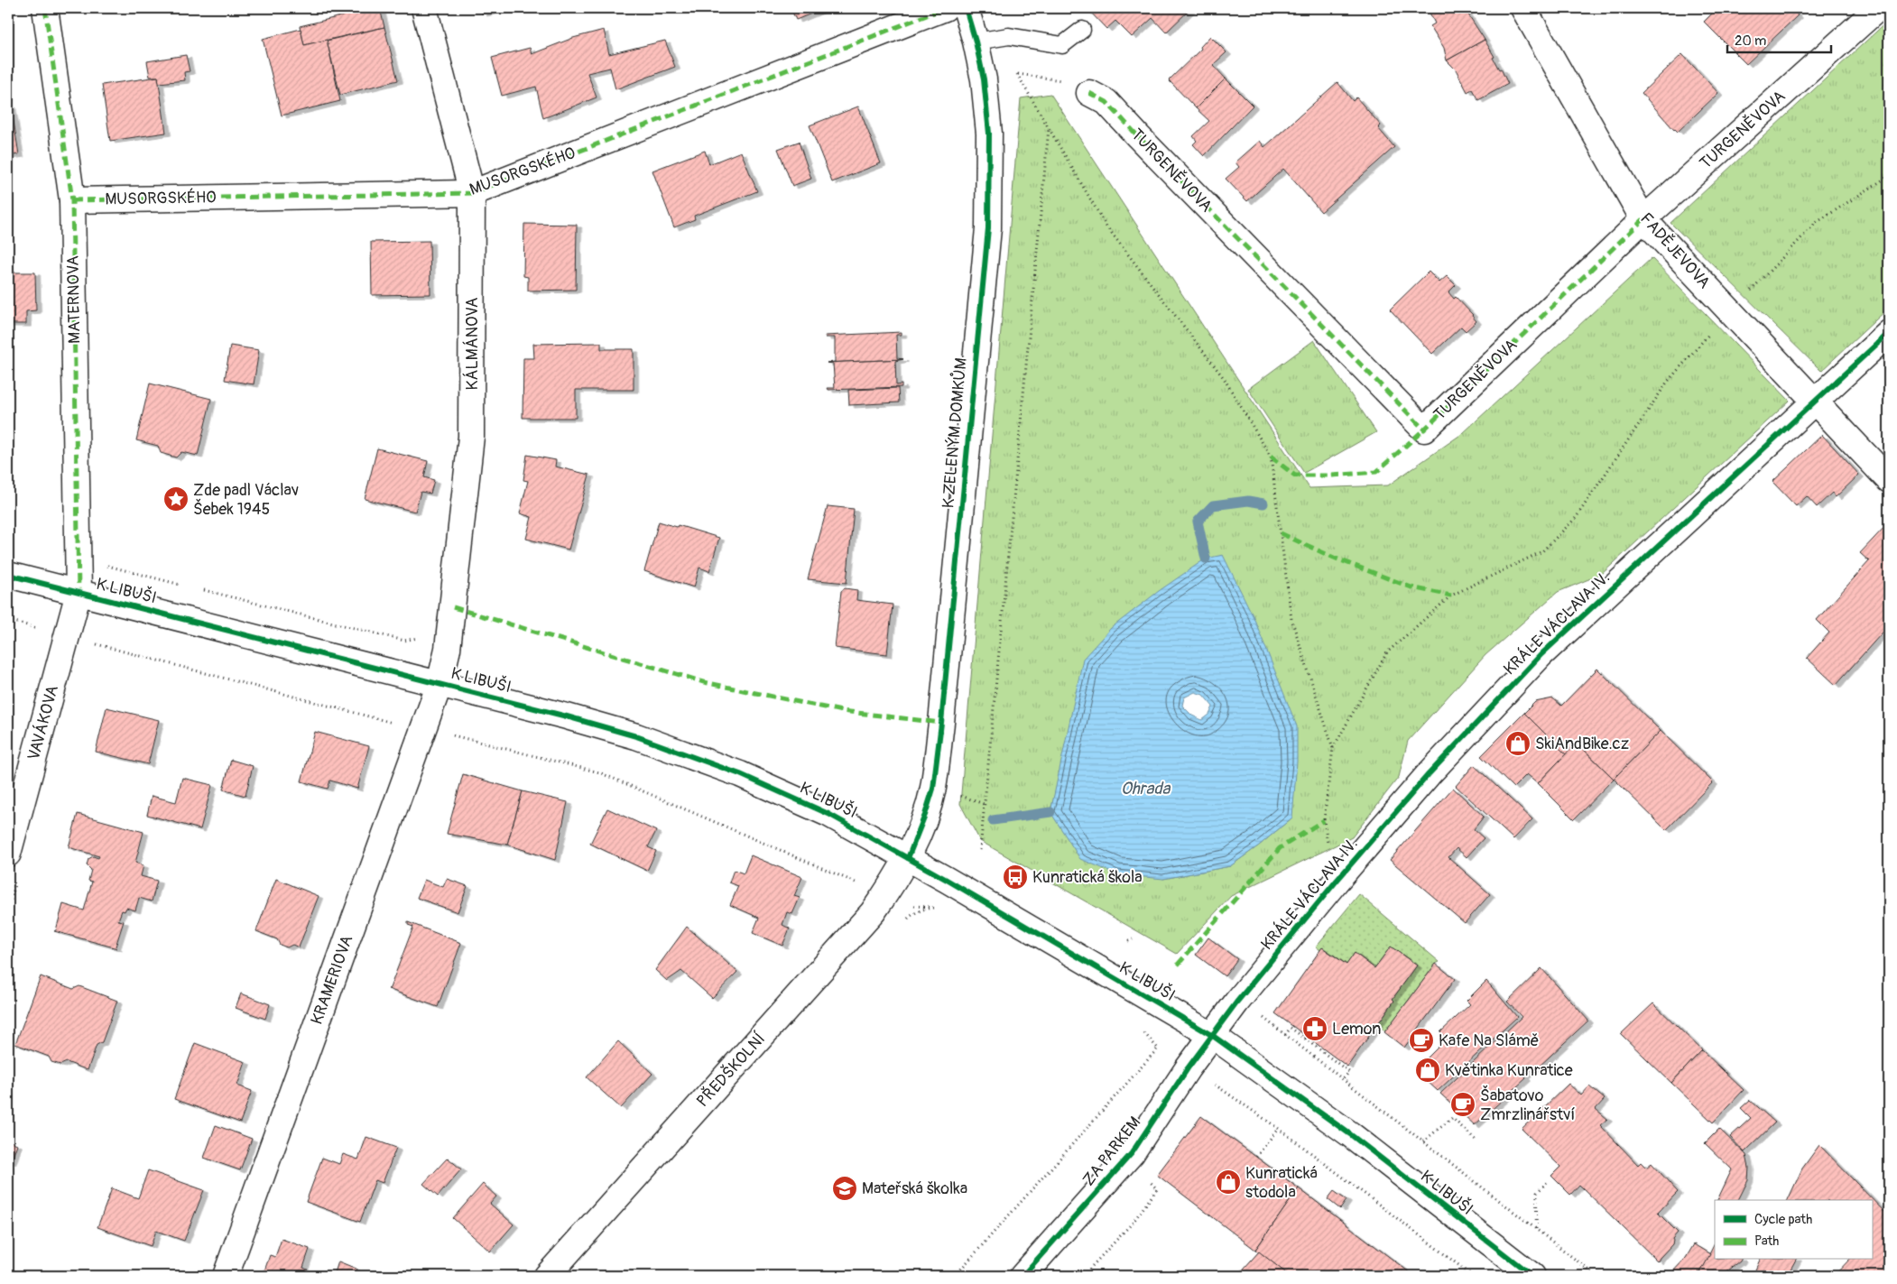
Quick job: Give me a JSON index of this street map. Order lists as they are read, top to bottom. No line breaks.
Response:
{"streets":{"street":["TURGENĚVOVA","MUSORGSKÉHO","FADĚJEVOVA","MATERNOVA","KÁLMÁNOVA","K ZELENÝM DOMKŮM","K LIBUŠI","KRÁLE VÁCLAVA IV.","VAVÁKOVA","KRAMERIOVA","PŘEDŠKOLNÍ","ZA PARKEM"]},"crossings":[["TURGENĚVOVA","FADĚJEVOVA"],["MUSORGSKÉHO","MATERNOVA"],["MUSORGSKÉHO","KÁLMÁNOVA"],["FADĚJEVOVA","KRÁLE VÁCLAVA IV."],["MATERNOVA","K LIBUŠI"],["MATERNOVA","VAVÁKOVA"],["KÁLMÁNOVA","K LIBUŠI"],["KÁLMÁNOVA","KRAMERIOVA"],["K ZELENÝM DOMKŮM","K LIBUŠI"],["K ZELENÝM DOMKŮM","PŘEDŠKOLNÍ"],["K LIBUŠI","KRÁLE VÁCLAVA IV."],["K LIBUŠI","VAVÁKOVA"],["K LIBUŠI","KRAMERIOVA"],["K LIBUŠI","PŘEDŠKOLNÍ"],["K LIBUŠI","ZA PARKEM"],["KRÁLE VÁCLAVA IV.","ZA PARKEM"]],"water":["Ohrada"],"places":{"place":["Zde padl Václav Šebek 1945"],"shop":["SkiAndBike.cz","Květinka Kunratice","Kunratická stodola"],"bus stop":["Kunratická škola"],"pharmacy":["Lemon"],"cafe":["Kafe Na Slámě","Šabatovo Zmrzlinářství"],"school or university":["Mateřská školka"]},"legend":["Cycle path","Path"],"scale_bar":"20 m"}
